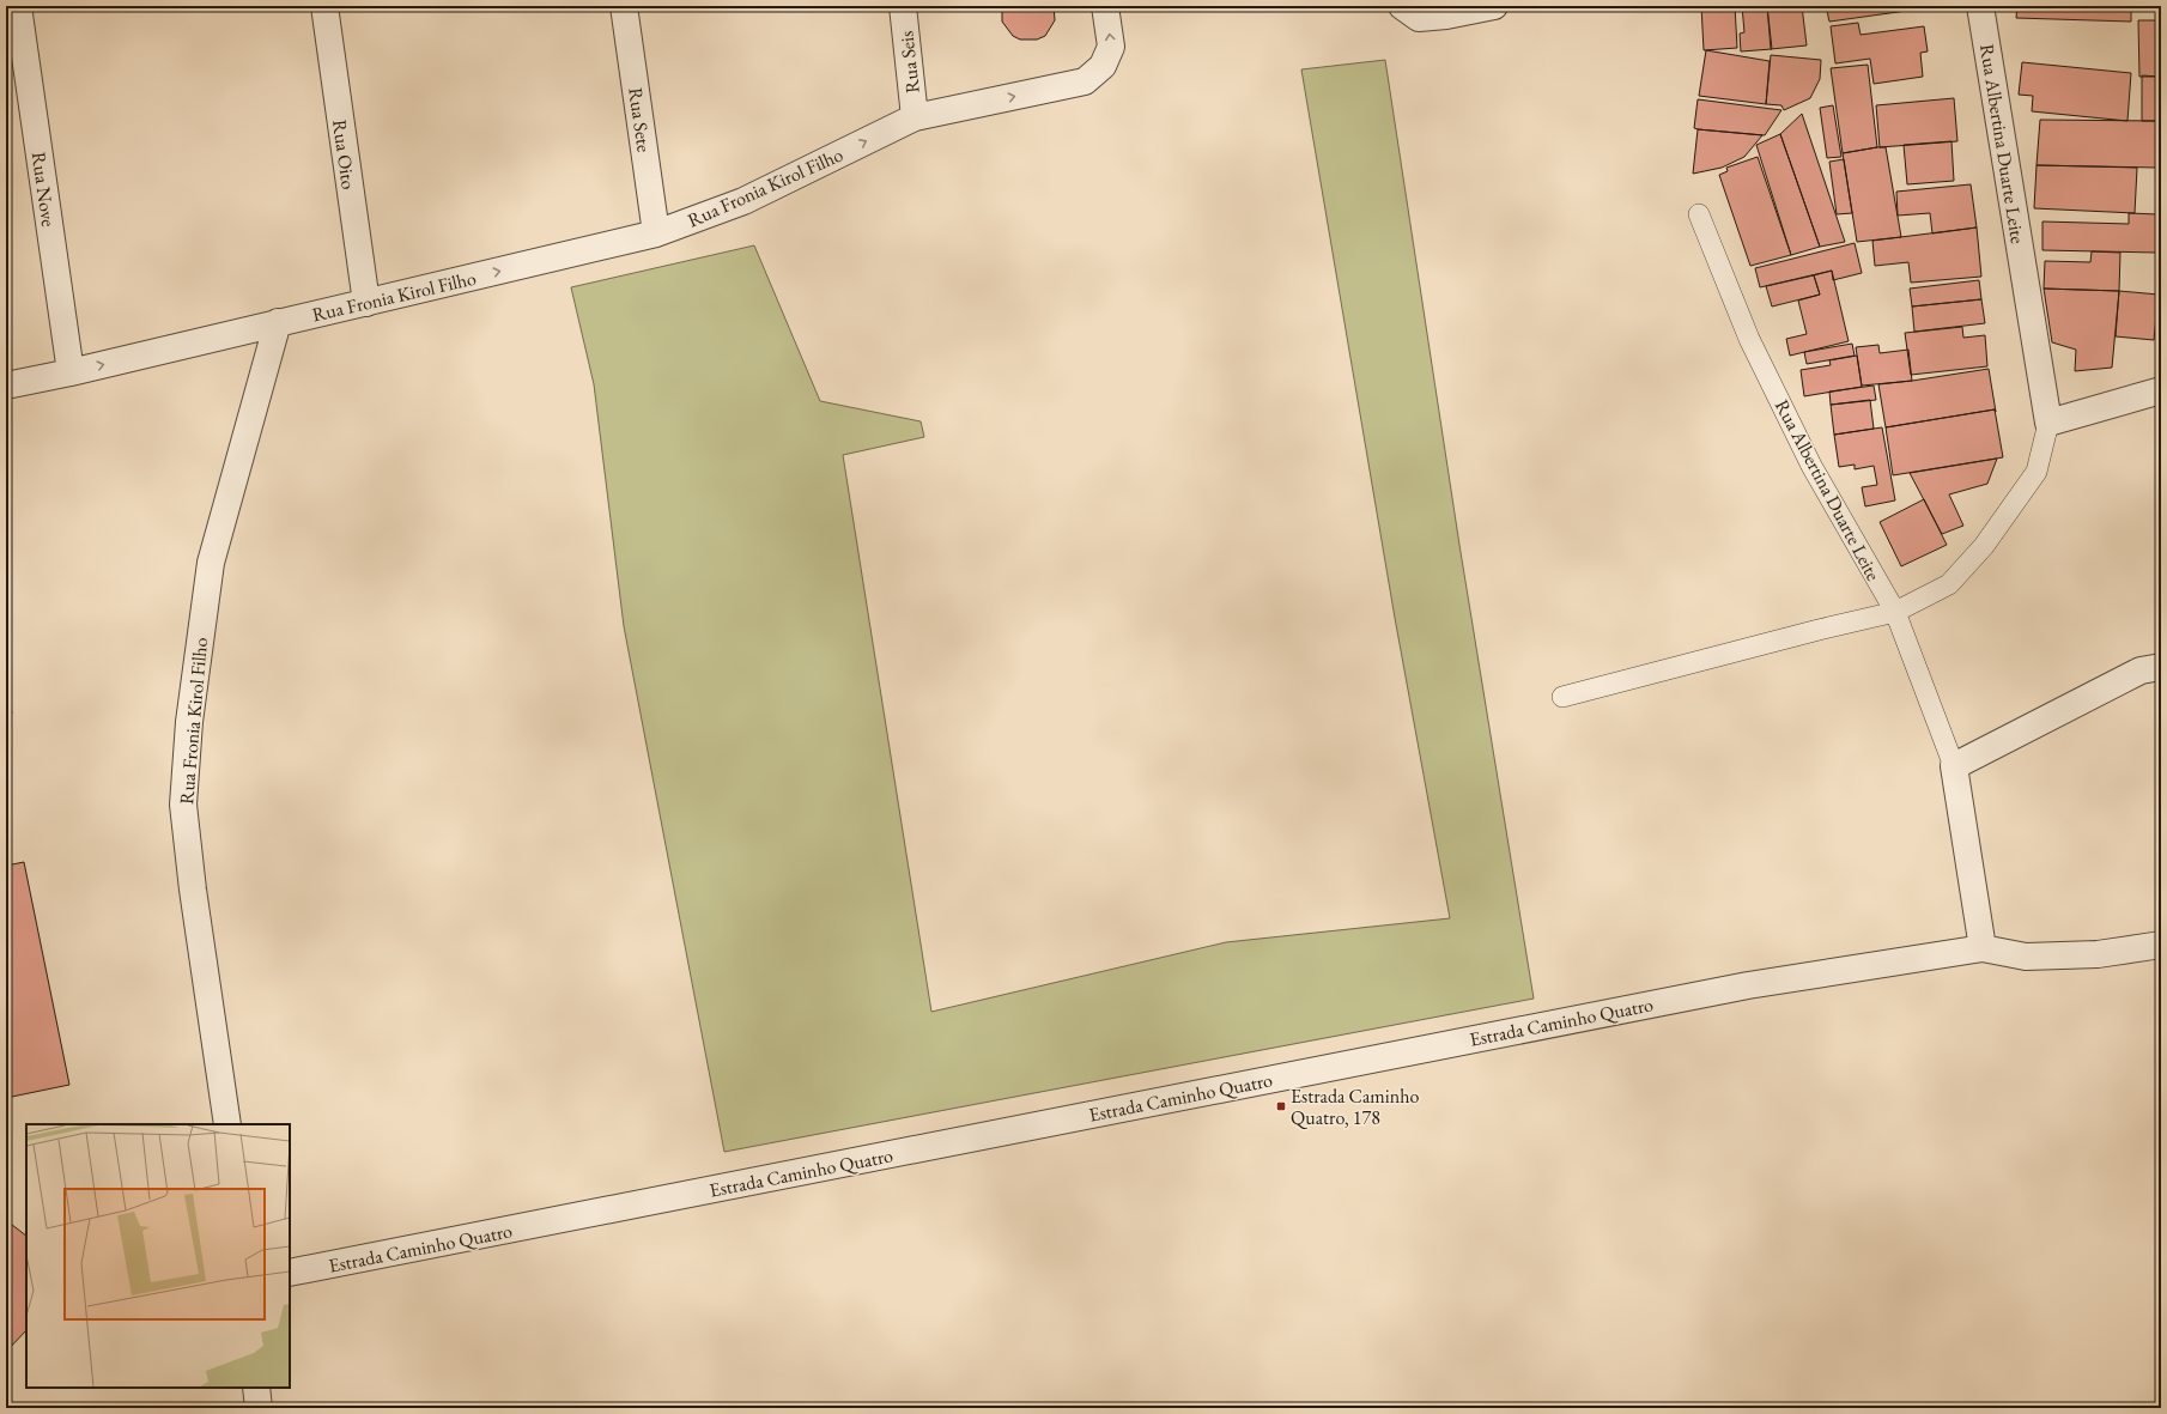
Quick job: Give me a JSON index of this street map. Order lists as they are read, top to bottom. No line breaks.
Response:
{"streets":{"street":["Rua Seis","Rua Sete","Rua Albertina Duarte Leite","Rua Oito","Rua Fronia Kirol Filho","Rua Nove","Estrada Caminho Quatro"]},"crossings":[["Rua Seis","Rua Fronia Kirol Filho"],["Rua Sete","Rua Fronia Kirol Filho"],["Rua Oito","Rua Fronia Kirol Filho"],["Rua Fronia Kirol Filho","Rua Nove"]],"one_way":["Rua Fronia Kirol Filho"],"places":{"transit":["Estrada Caminho Quatro, 178"]}}
